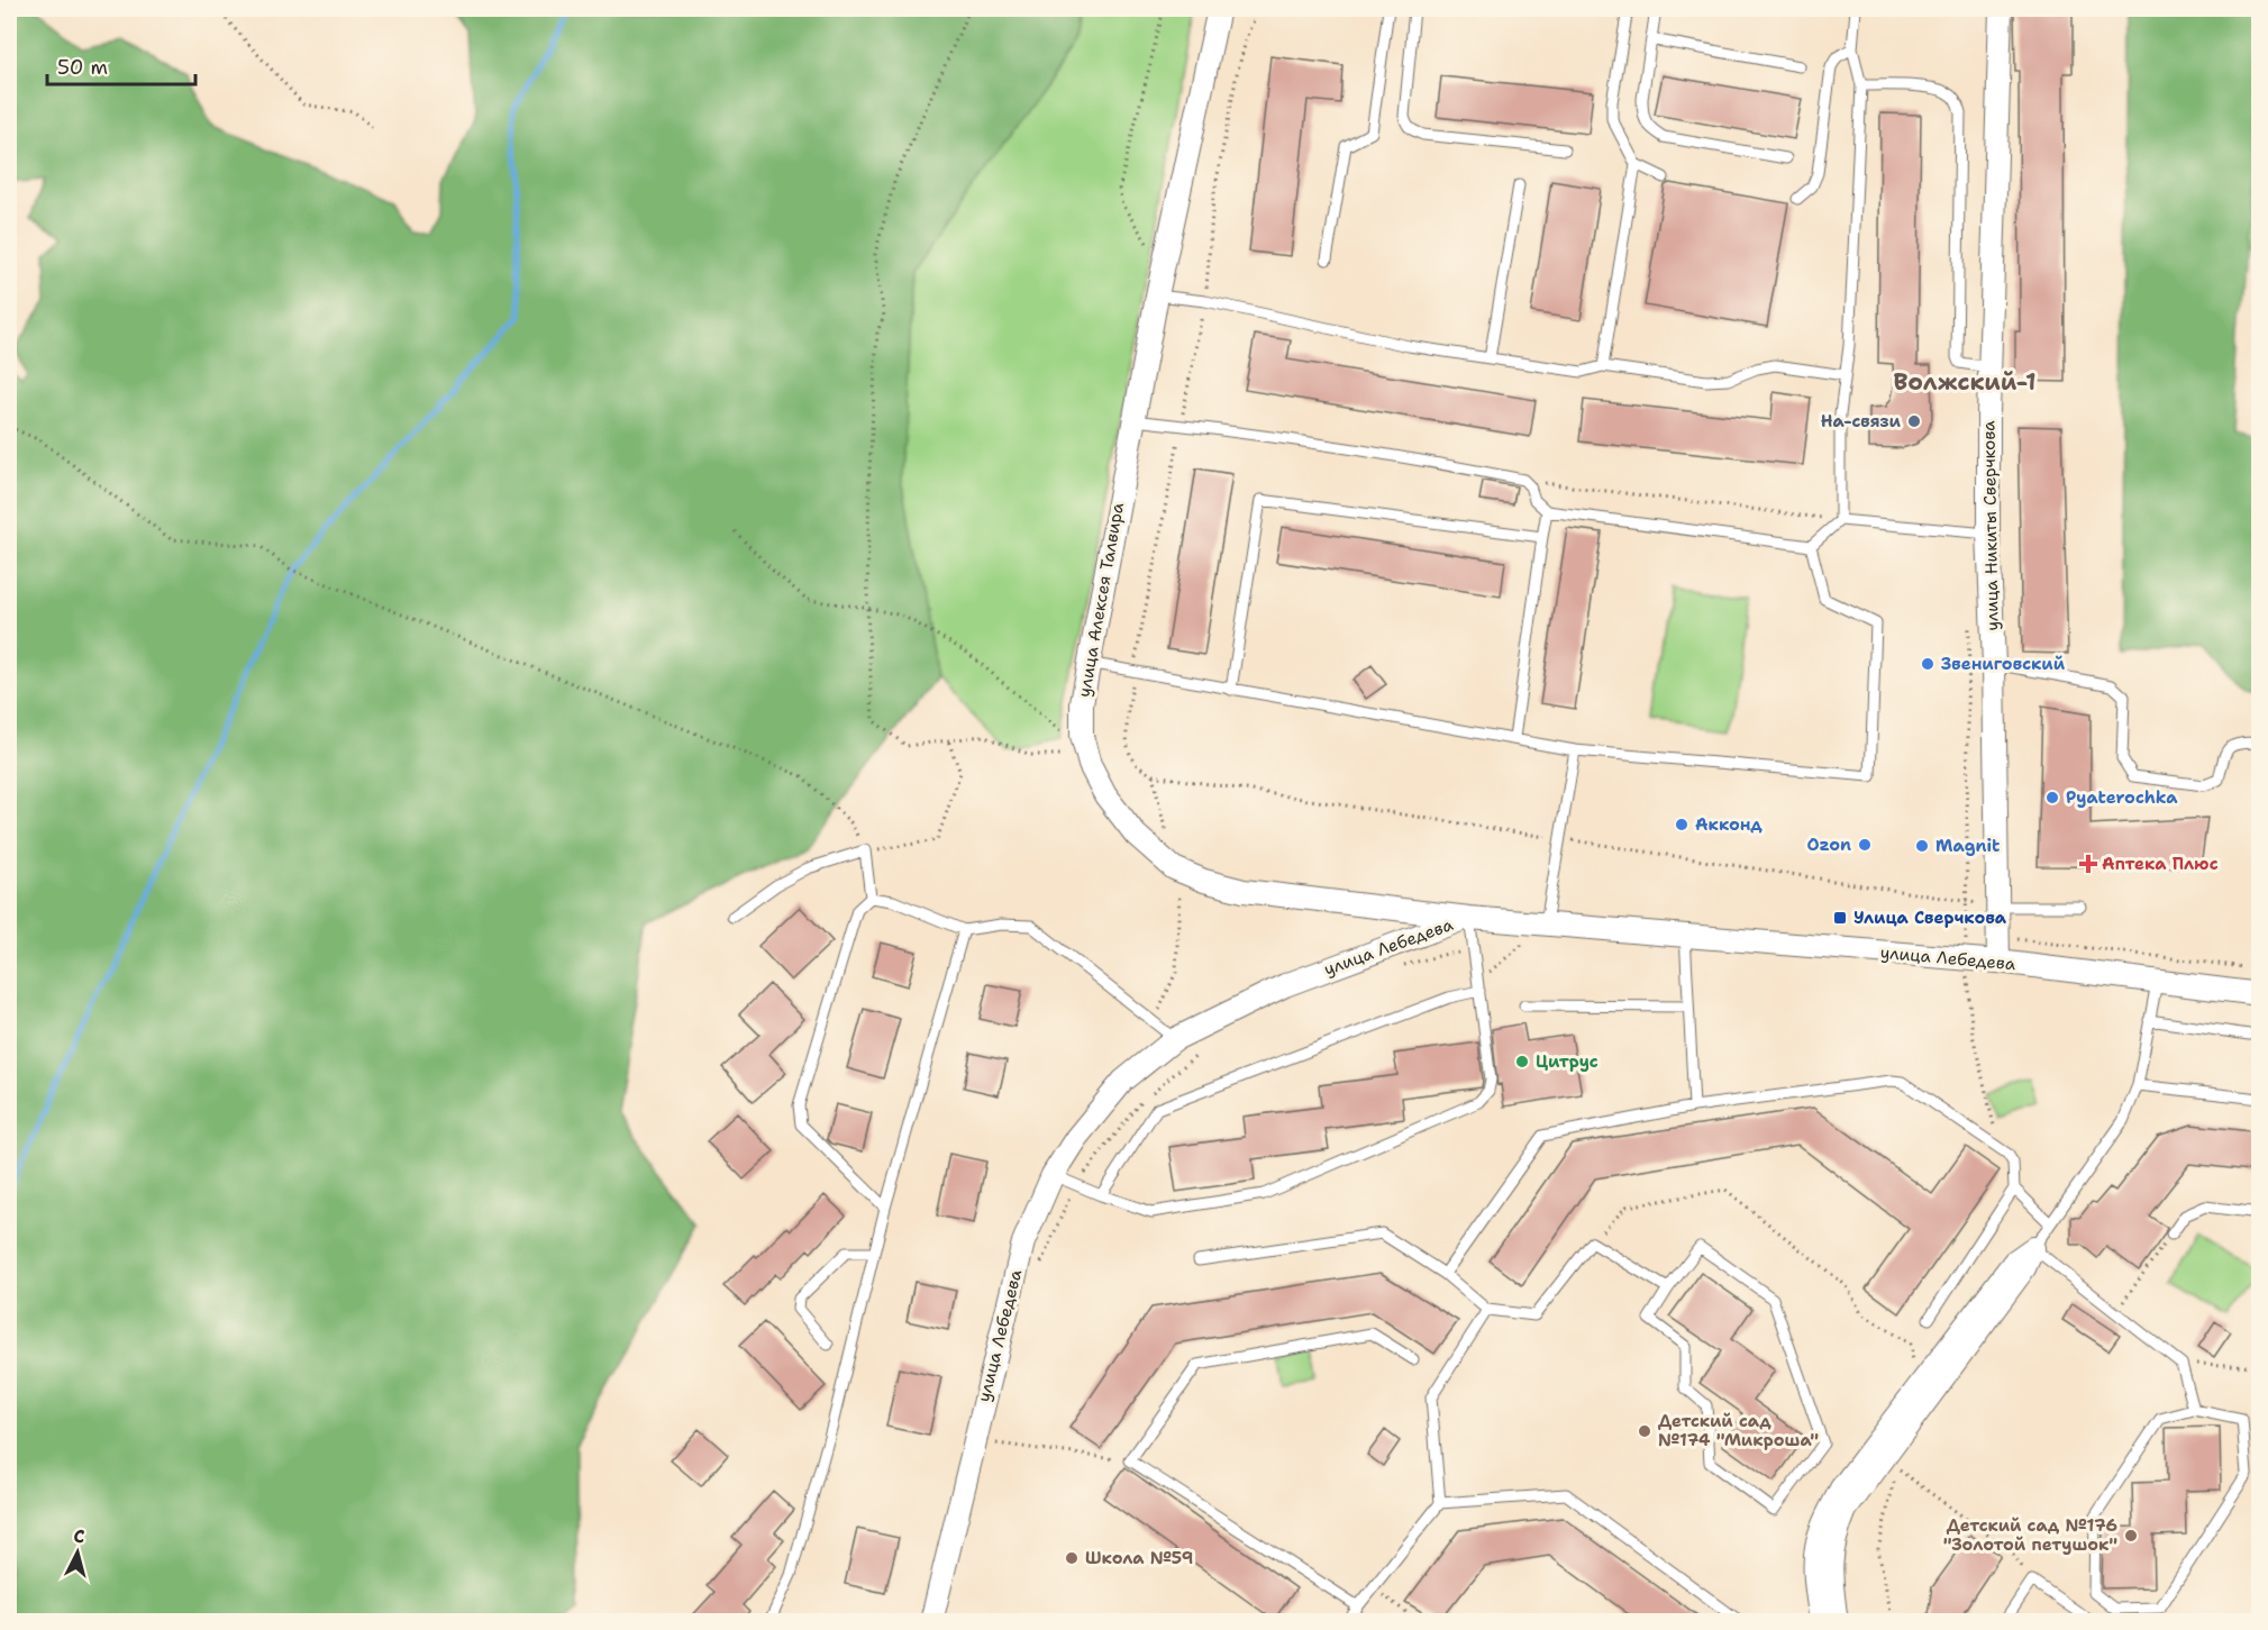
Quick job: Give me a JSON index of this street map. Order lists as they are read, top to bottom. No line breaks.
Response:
{"streets":{"street":["улица Никиты Сверчкова","улица Алексея Талвира","улица Лебедева"]},"crossings":[["улица Никиты Сверчкова","улица Лебедева"],["улица Алексея Талвира","улица Лебедева"]],"districts":["Волжский-1"],"places":{"other":["На-связи","Звениговский","Pyaterochka","Акконд","Ozon","Magnit","Цитрус","Детский сад №174 \"Микроша\"","Детский сад №176 \"Золотой петушок\"","Школа №59"],"health":["Аптека Плюс"],"transit":["Улица Сверчкова"]},"scale_bar":"50 m","north":"top"}
